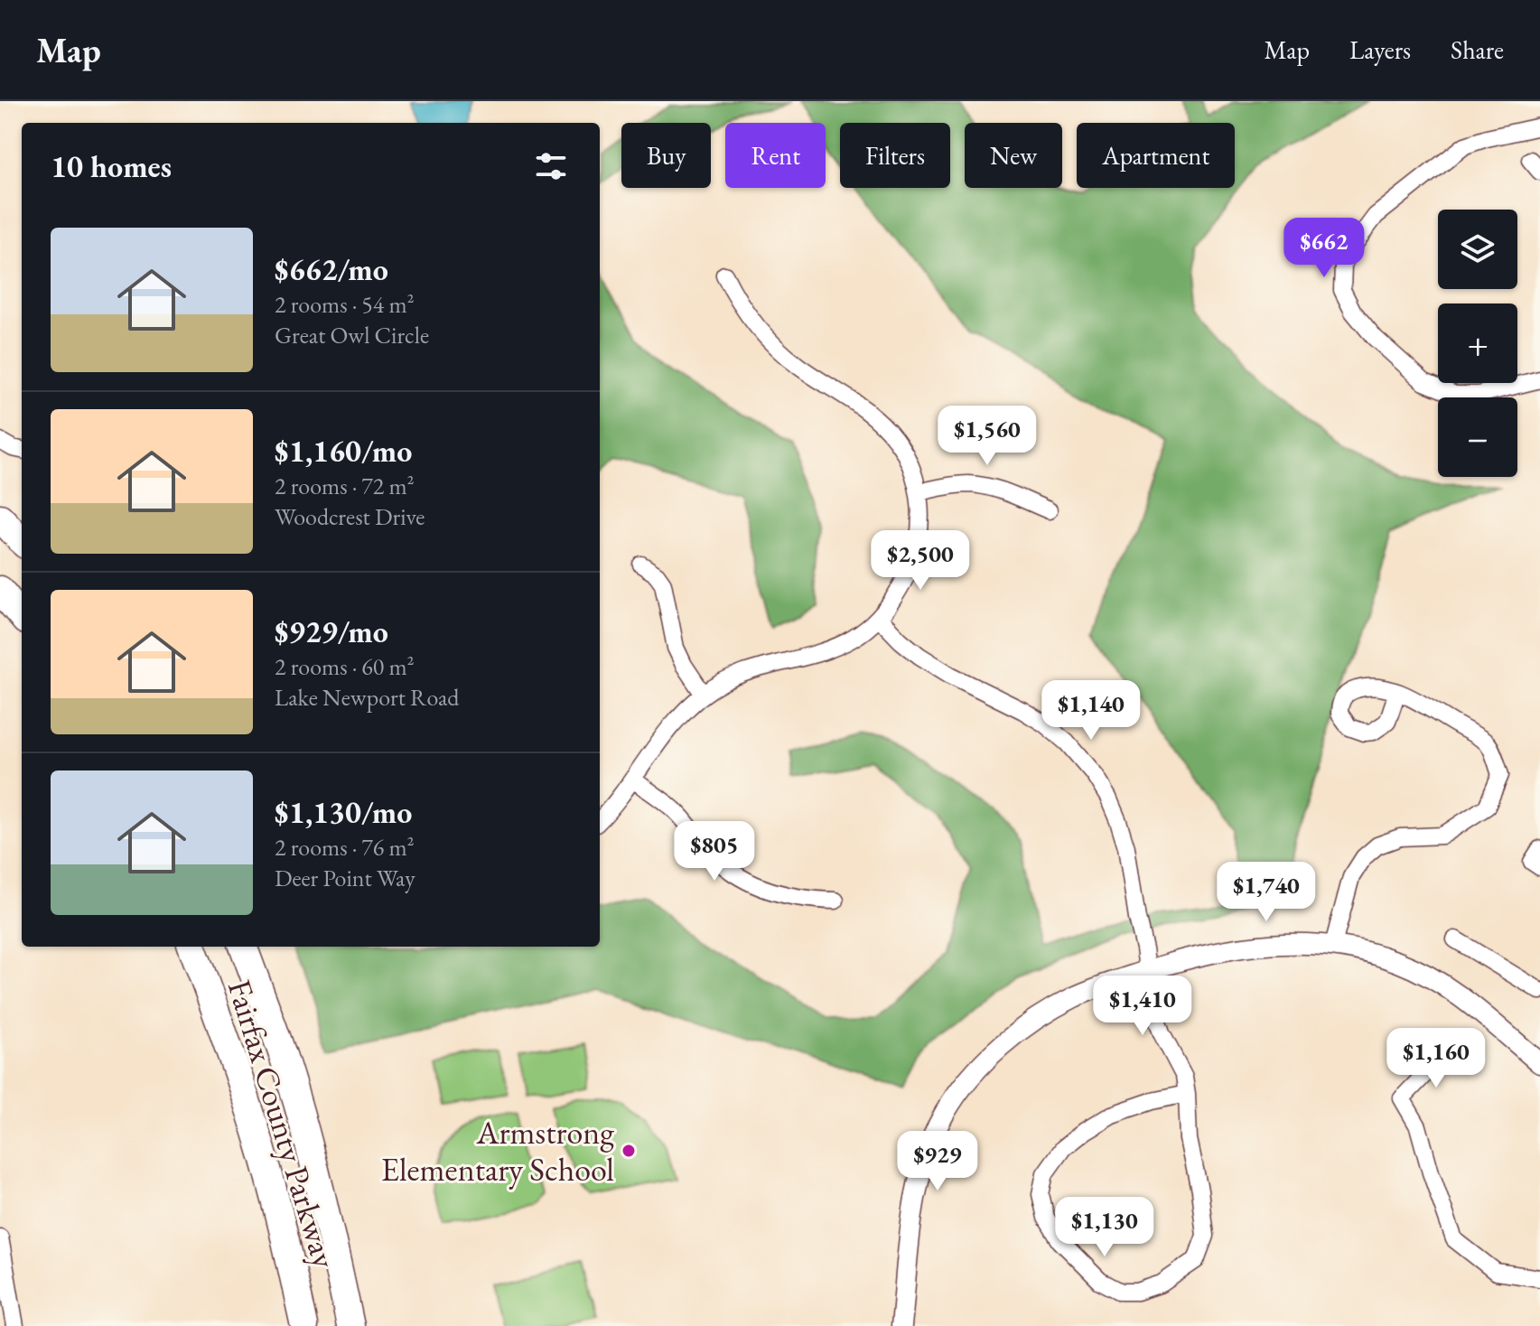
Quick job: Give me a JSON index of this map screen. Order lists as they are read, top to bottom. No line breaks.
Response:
{"streets":{"highway":["Fairfax County Parkway"]},"places":["Armstrong Elementary School"],"page":{"header":"Map","nav":["Map","Layers","Share"],"chip":["Buy","Rent","Filters","New","Apartment"],"heading":"10 homes","map_buttons":["+","−"],"list":[{"name":"$662/mo","note":"2 rooms · 54 m² · Great Owl Circle"},{"name":"$1,160/mo","note":"2 rooms · 72 m² · Woodcrest Drive"},{"name":"$929/mo","note":"2 rooms · 60 m² · Lake Newport Road"},{"name":"$1,130/mo","note":"2 rooms · 76 m² · Deer Point Way"}],"price":["$662","$1,560","$2,500","$1,140","$805","$1,740","$1,410","$1,160","$929","$1,130"]}}
